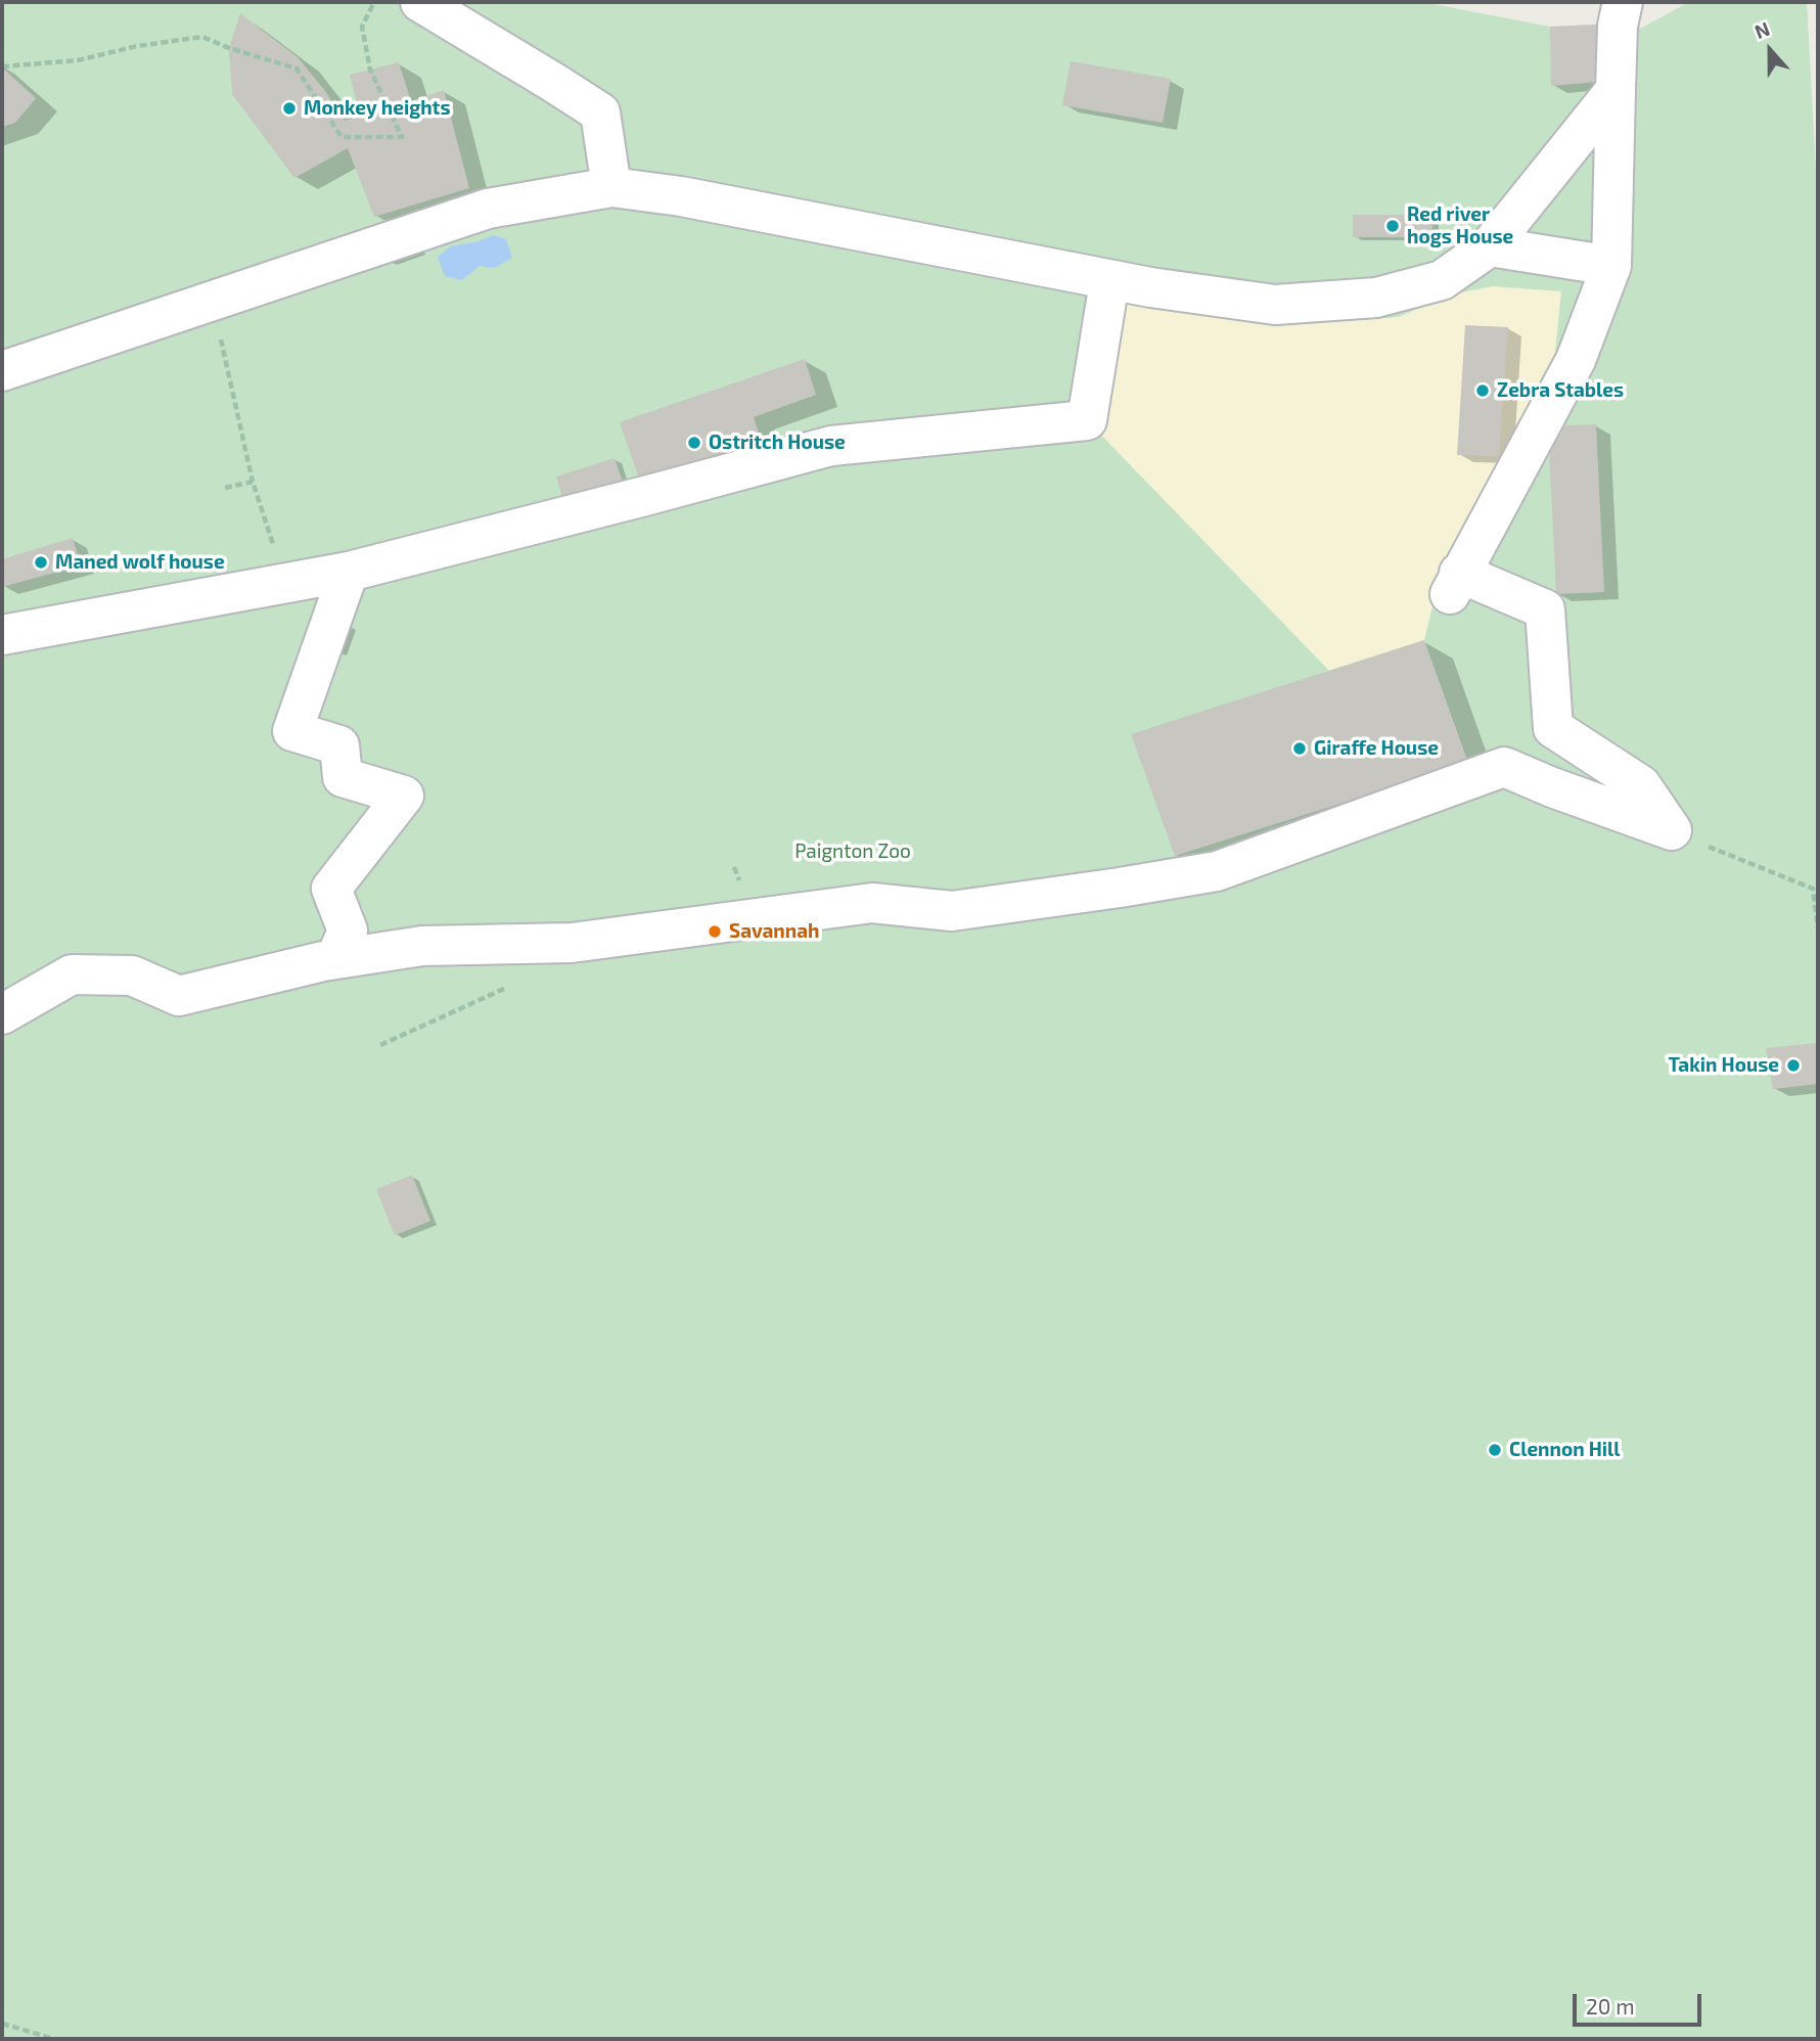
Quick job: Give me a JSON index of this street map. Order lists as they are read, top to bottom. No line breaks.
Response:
{"parks":["Paignton Zoo"],"places":["Monkey heights","Red river hogs House","Zebra Stables","Ostritch House","Maned wolf house","Giraffe House","Savannah","Takin House","Clennon Hill"],"scale_bar":"20 m","north":"top"}
